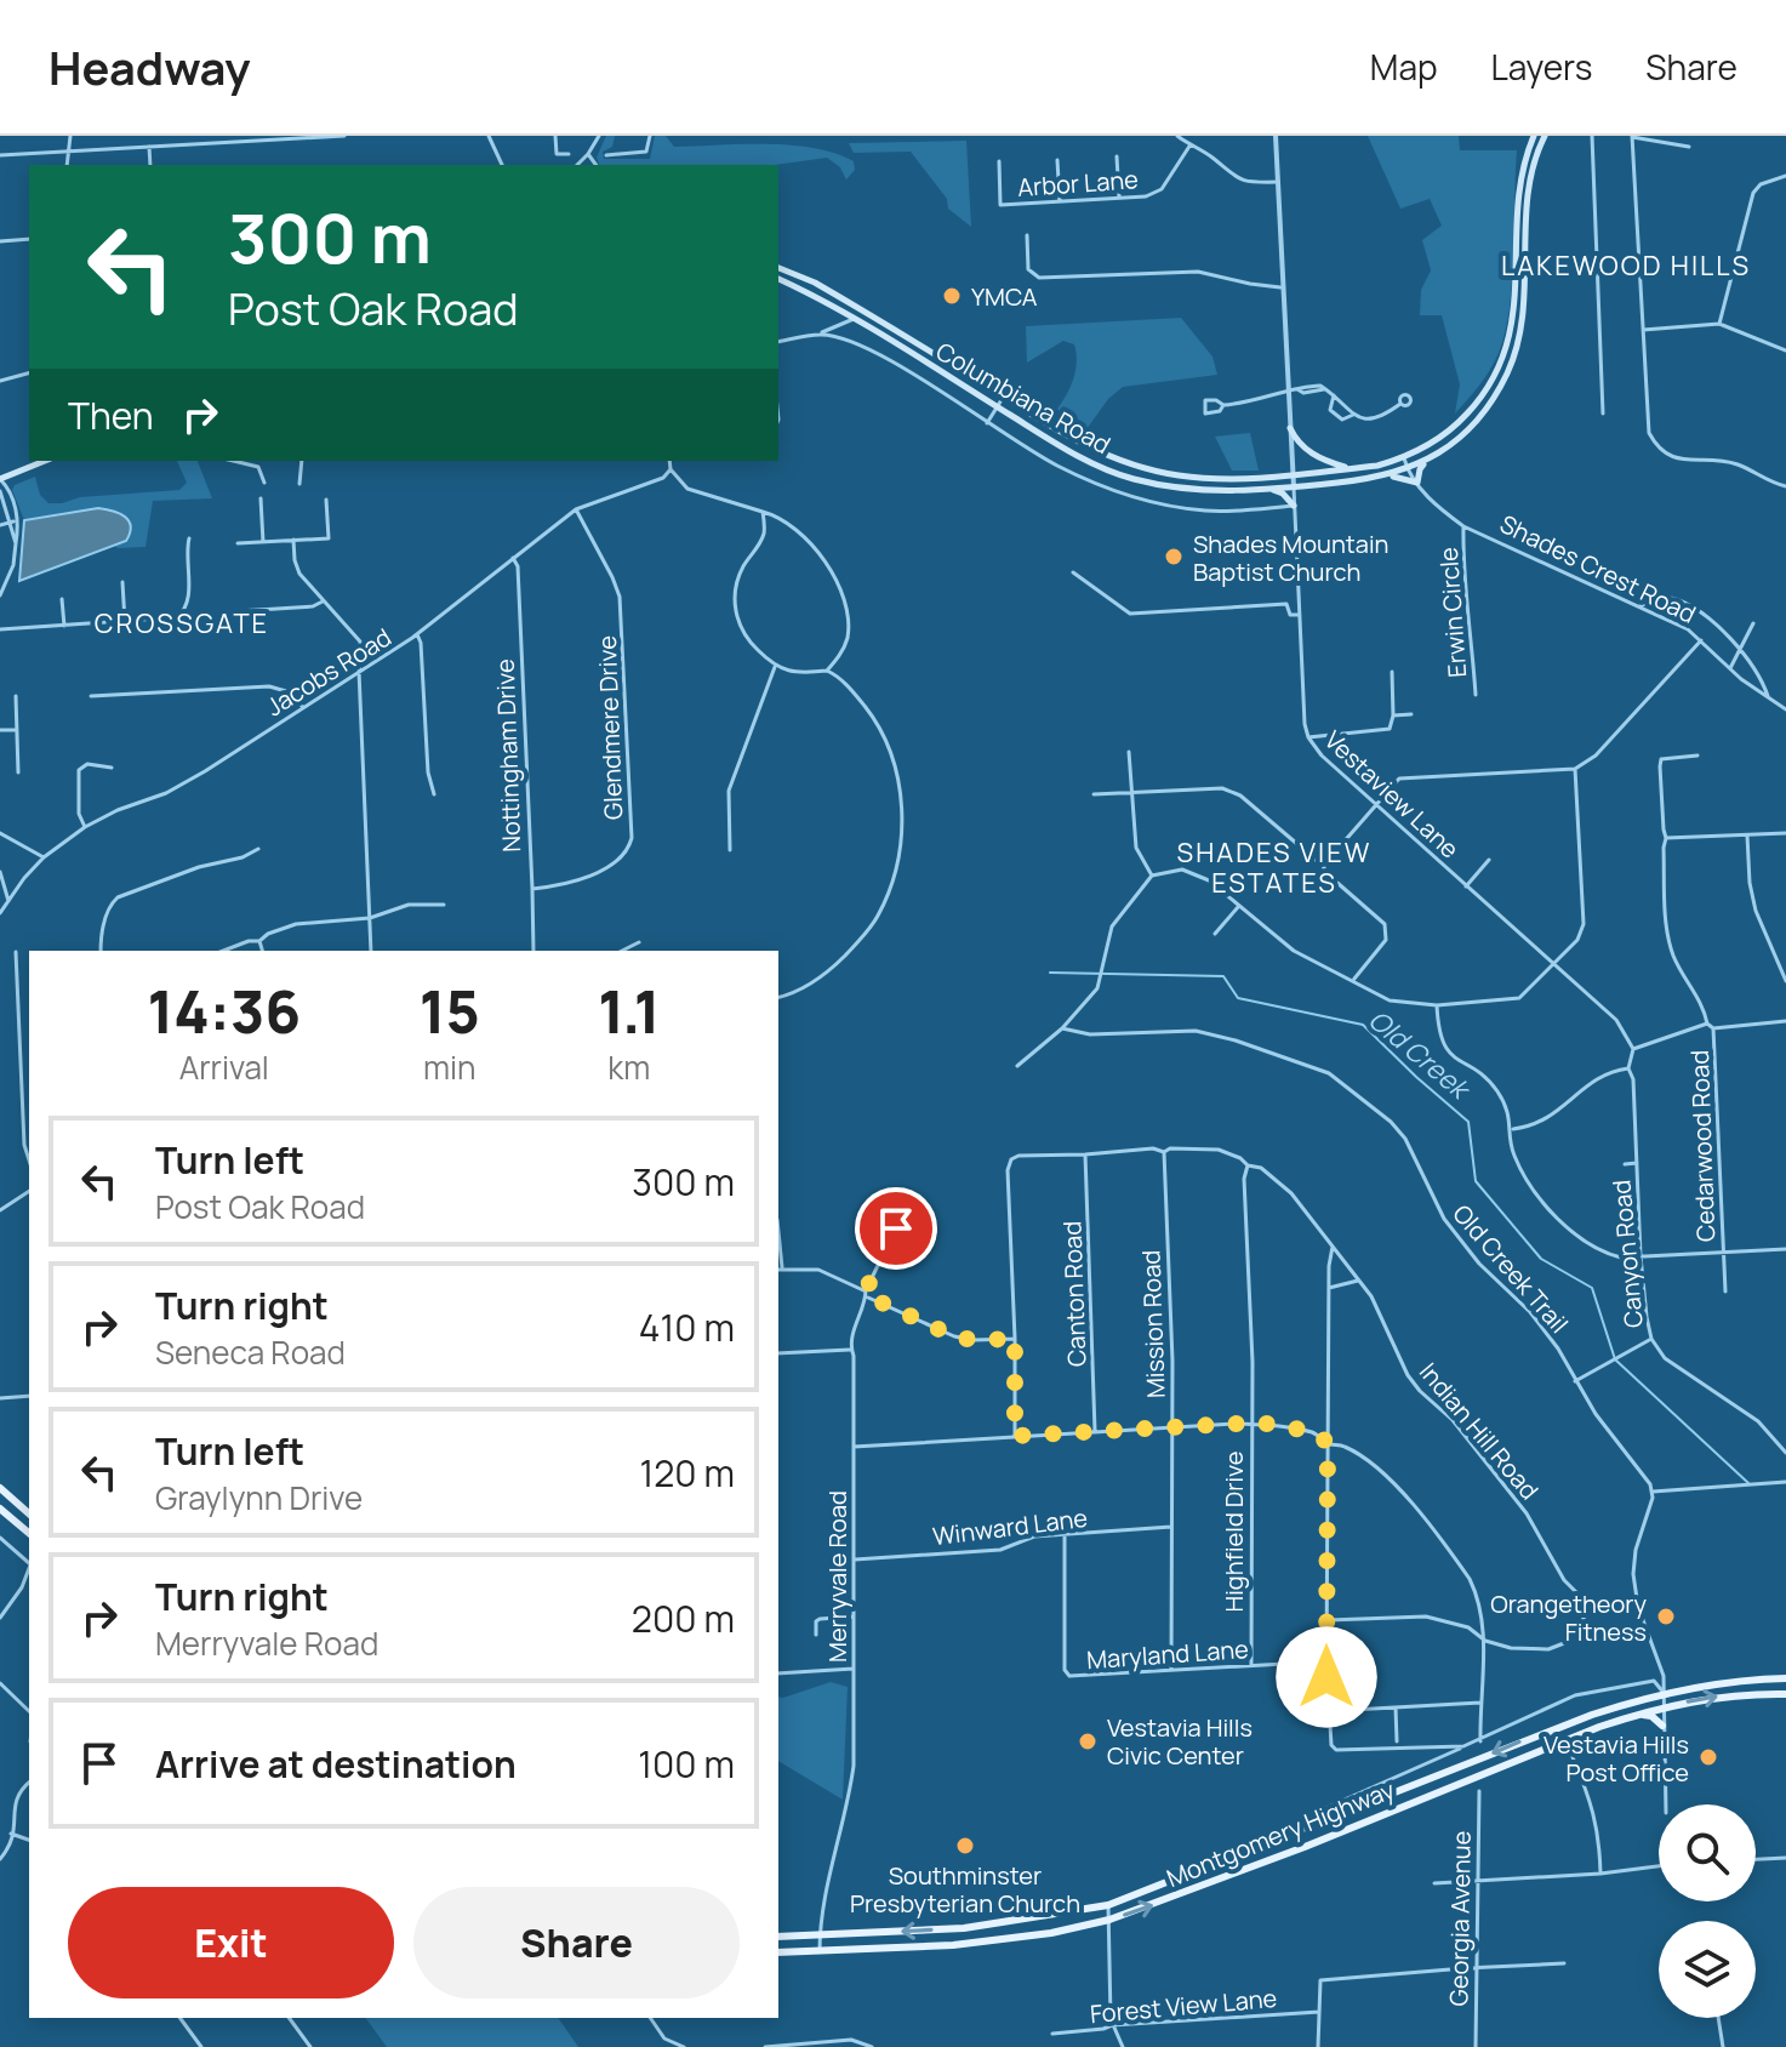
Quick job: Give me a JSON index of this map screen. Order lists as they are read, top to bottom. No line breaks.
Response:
{"streets":{"main road":["Columbiana Road","Montgomery Highway"],"street":["Arbor Lane","Shades Crest Road","Erwin Circle","Jacobs Road","Glendmere Drive","Nottingham Drive","Vestaview Lane","Cedarwood Road","Canyon Road","Old Creek Trail","Canton Road","Mission Road","Indian Hill Road","Winward Lane","Highfield Drive","Merryvale Road","Maryland Lane","Georgia Avenue","Forest View Lane"]},"crossings":[["Columbiana Road","Shades Crest Road"],["Columbiana Road","Vestaview Lane"],["Shades Crest Road","Erwin Circle"],["Jacobs Road","Glendmere Drive"],["Jacobs Road","Nottingham Drive"],["Glendmere Drive","Nottingham Drive"],["Vestaview Lane","Canyon Road"],["Canton Road","Indian Hill Road"],["Mission Road","Indian Hill Road"],["Mission Road","Winward Lane"],["Mission Road","Maryland Lane"],["Indian Hill Road","Highfield Drive"],["Winward Lane","Merryvale Road"],["Winward Lane","Maryland Lane"],["Highfield Drive","Maryland Lane"],["Merryvale Road","Montgomery Highway"]],"districts":["LAKEWOOD HILLS","CROSSGATE","SHADES VIEW ESTATES"],"water":["Old Creek"],"places":["YMCA","Shades Mountain Baptist Church","Orangetheory Fitness","Vestavia Hills Civic Center","Vestavia Hills Post Office","Southminster Presbyterian Church"],"page":{"header":"Headway","nav":["Map","Layers","Share"],"turn":["300 m","Post Oak Road"],"then":"Then","eta":["14:36","Arrival","15","min","1.1","km"],"list":[{"name":"Turn left","note":"Post Oak Road","value":"300 m"},{"name":"Turn right","note":"Seneca Road","value":"410 m"},{"name":"Turn left","note":"Graylynn Drive","value":"120 m"},{"name":"Turn right","note":"Merryvale Road","value":"200 m"},{"name":"Arrive at destination","value":"100 m"}],"buttons":["Exit","Share"]}}
